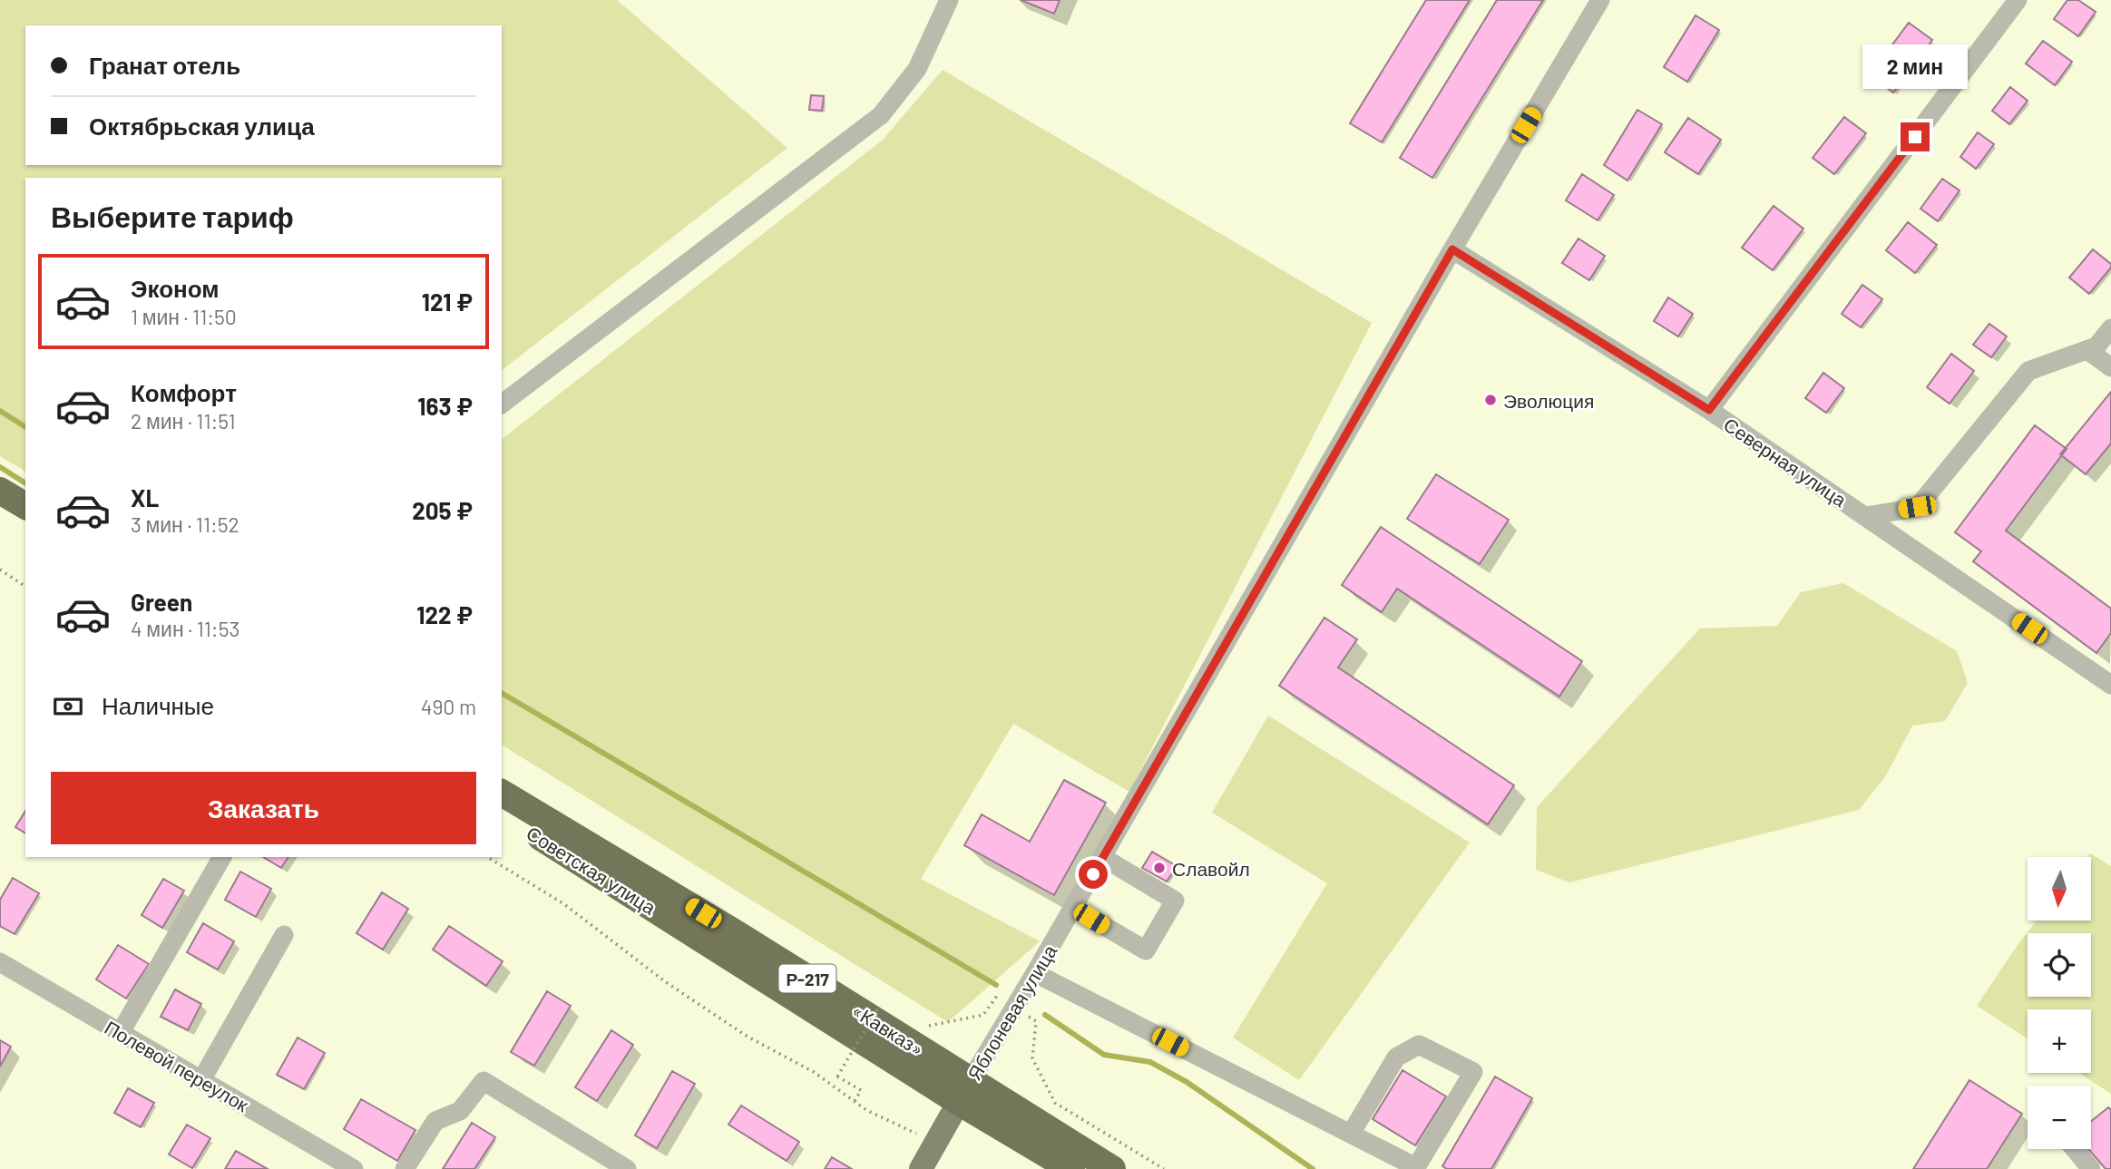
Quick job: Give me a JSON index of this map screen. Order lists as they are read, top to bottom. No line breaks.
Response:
{"streets":{"highway":["Советская улица","Р-217","«Кавказ»"],"street":["Северная улица","Яблоневая улица","Полевой переулок"]},"crossings":[["Северная улица","Яблоневая улица"],["Советская улица","Яблоневая улица"],["Советская улица","«Кавказ»"],["Яблоневая улица","«Кавказ»"]],"places":["Эволюция","Славойл"],"north":"bottom","page":{"banner":["Гранат отель","Октябрьская улица"],"bubble":"2 мин","heading":"Выберите тариф","list":[{"name":"Эконом","note":"1 мин · 11:50","value":"121 ₽"},{"name":"Комфорт","note":"2 мин · 11:51","value":"163 ₽"},{"name":"XL","note":"3 мин · 11:52","value":"205 ₽"},{"name":"Green","note":"4 мин · 11:53","value":"122 ₽"}],"pay":["Наличные","490 m"],"buttons":"Заказать","map_buttons":["+","−"]}}
